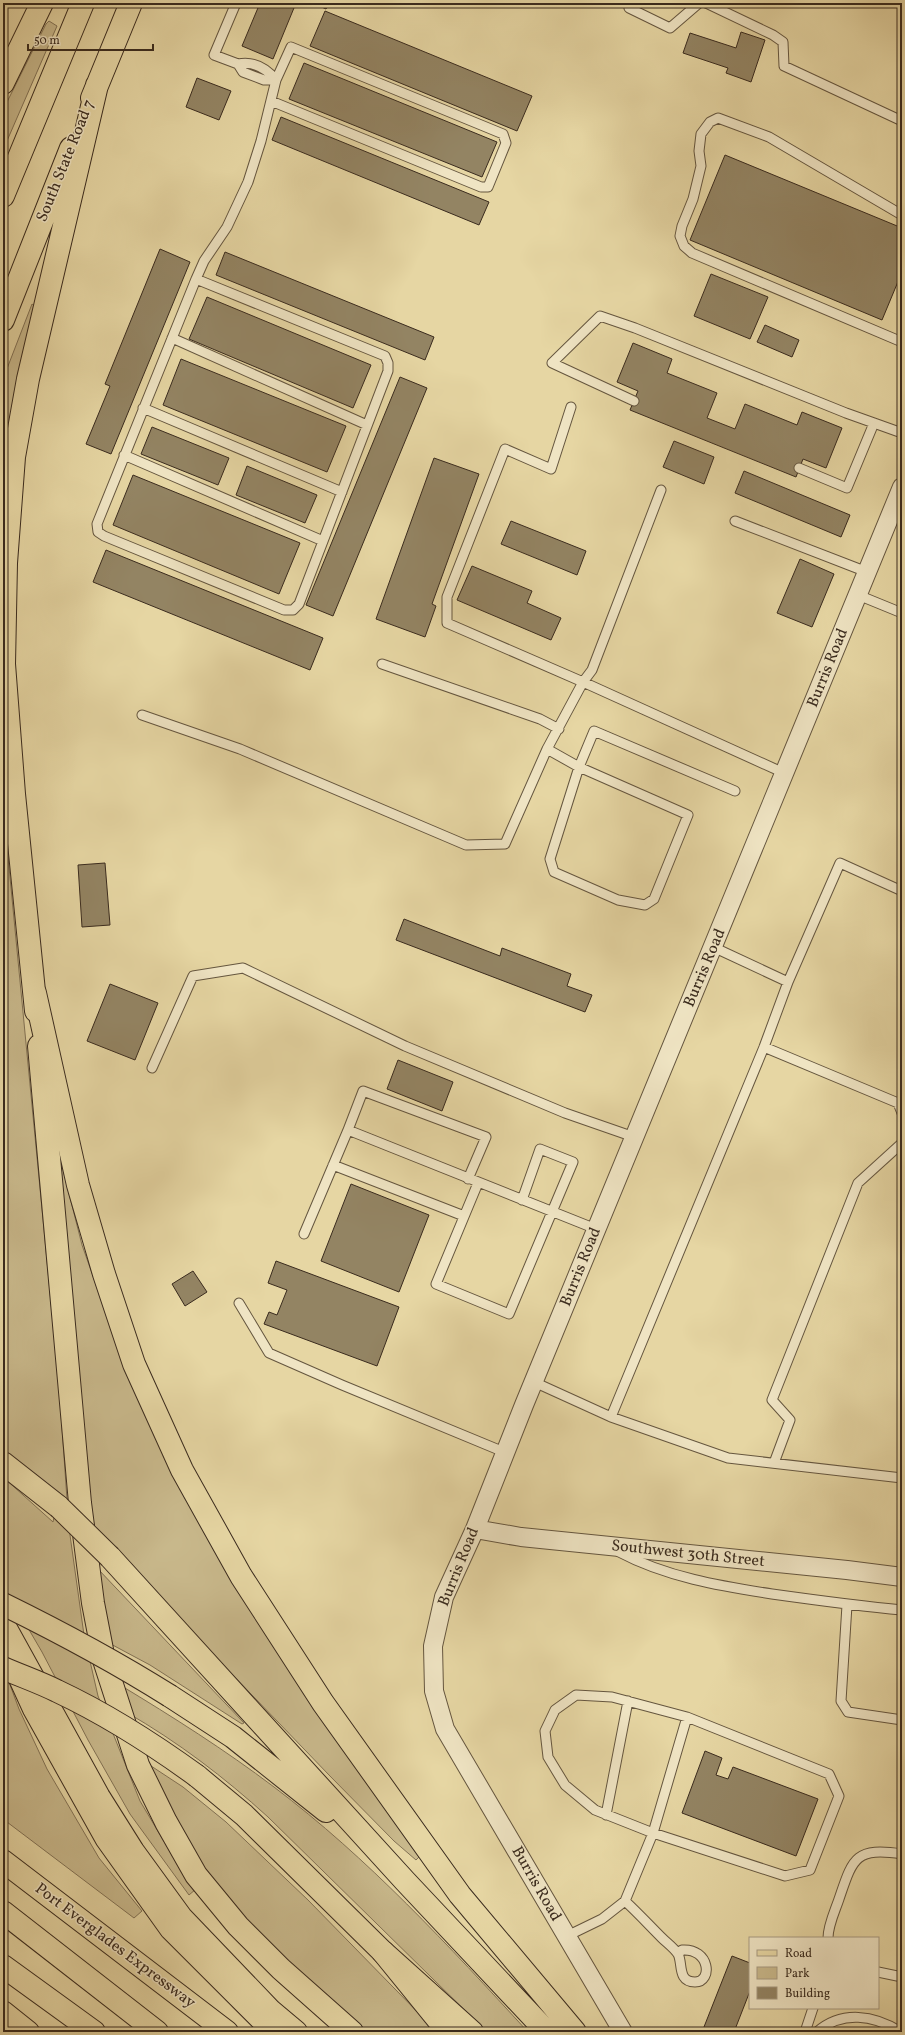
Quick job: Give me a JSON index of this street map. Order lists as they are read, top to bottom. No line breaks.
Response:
{"streets":{"main road":["South State Road 7","Port Everglades Expressway"],"street":["Burris Road","Southwest 30th Street"]},"crossings":[["Burris Road","Southwest 30th Street"]],"legend":["Road","Park","Building"],"scale_bar":"50 m"}
